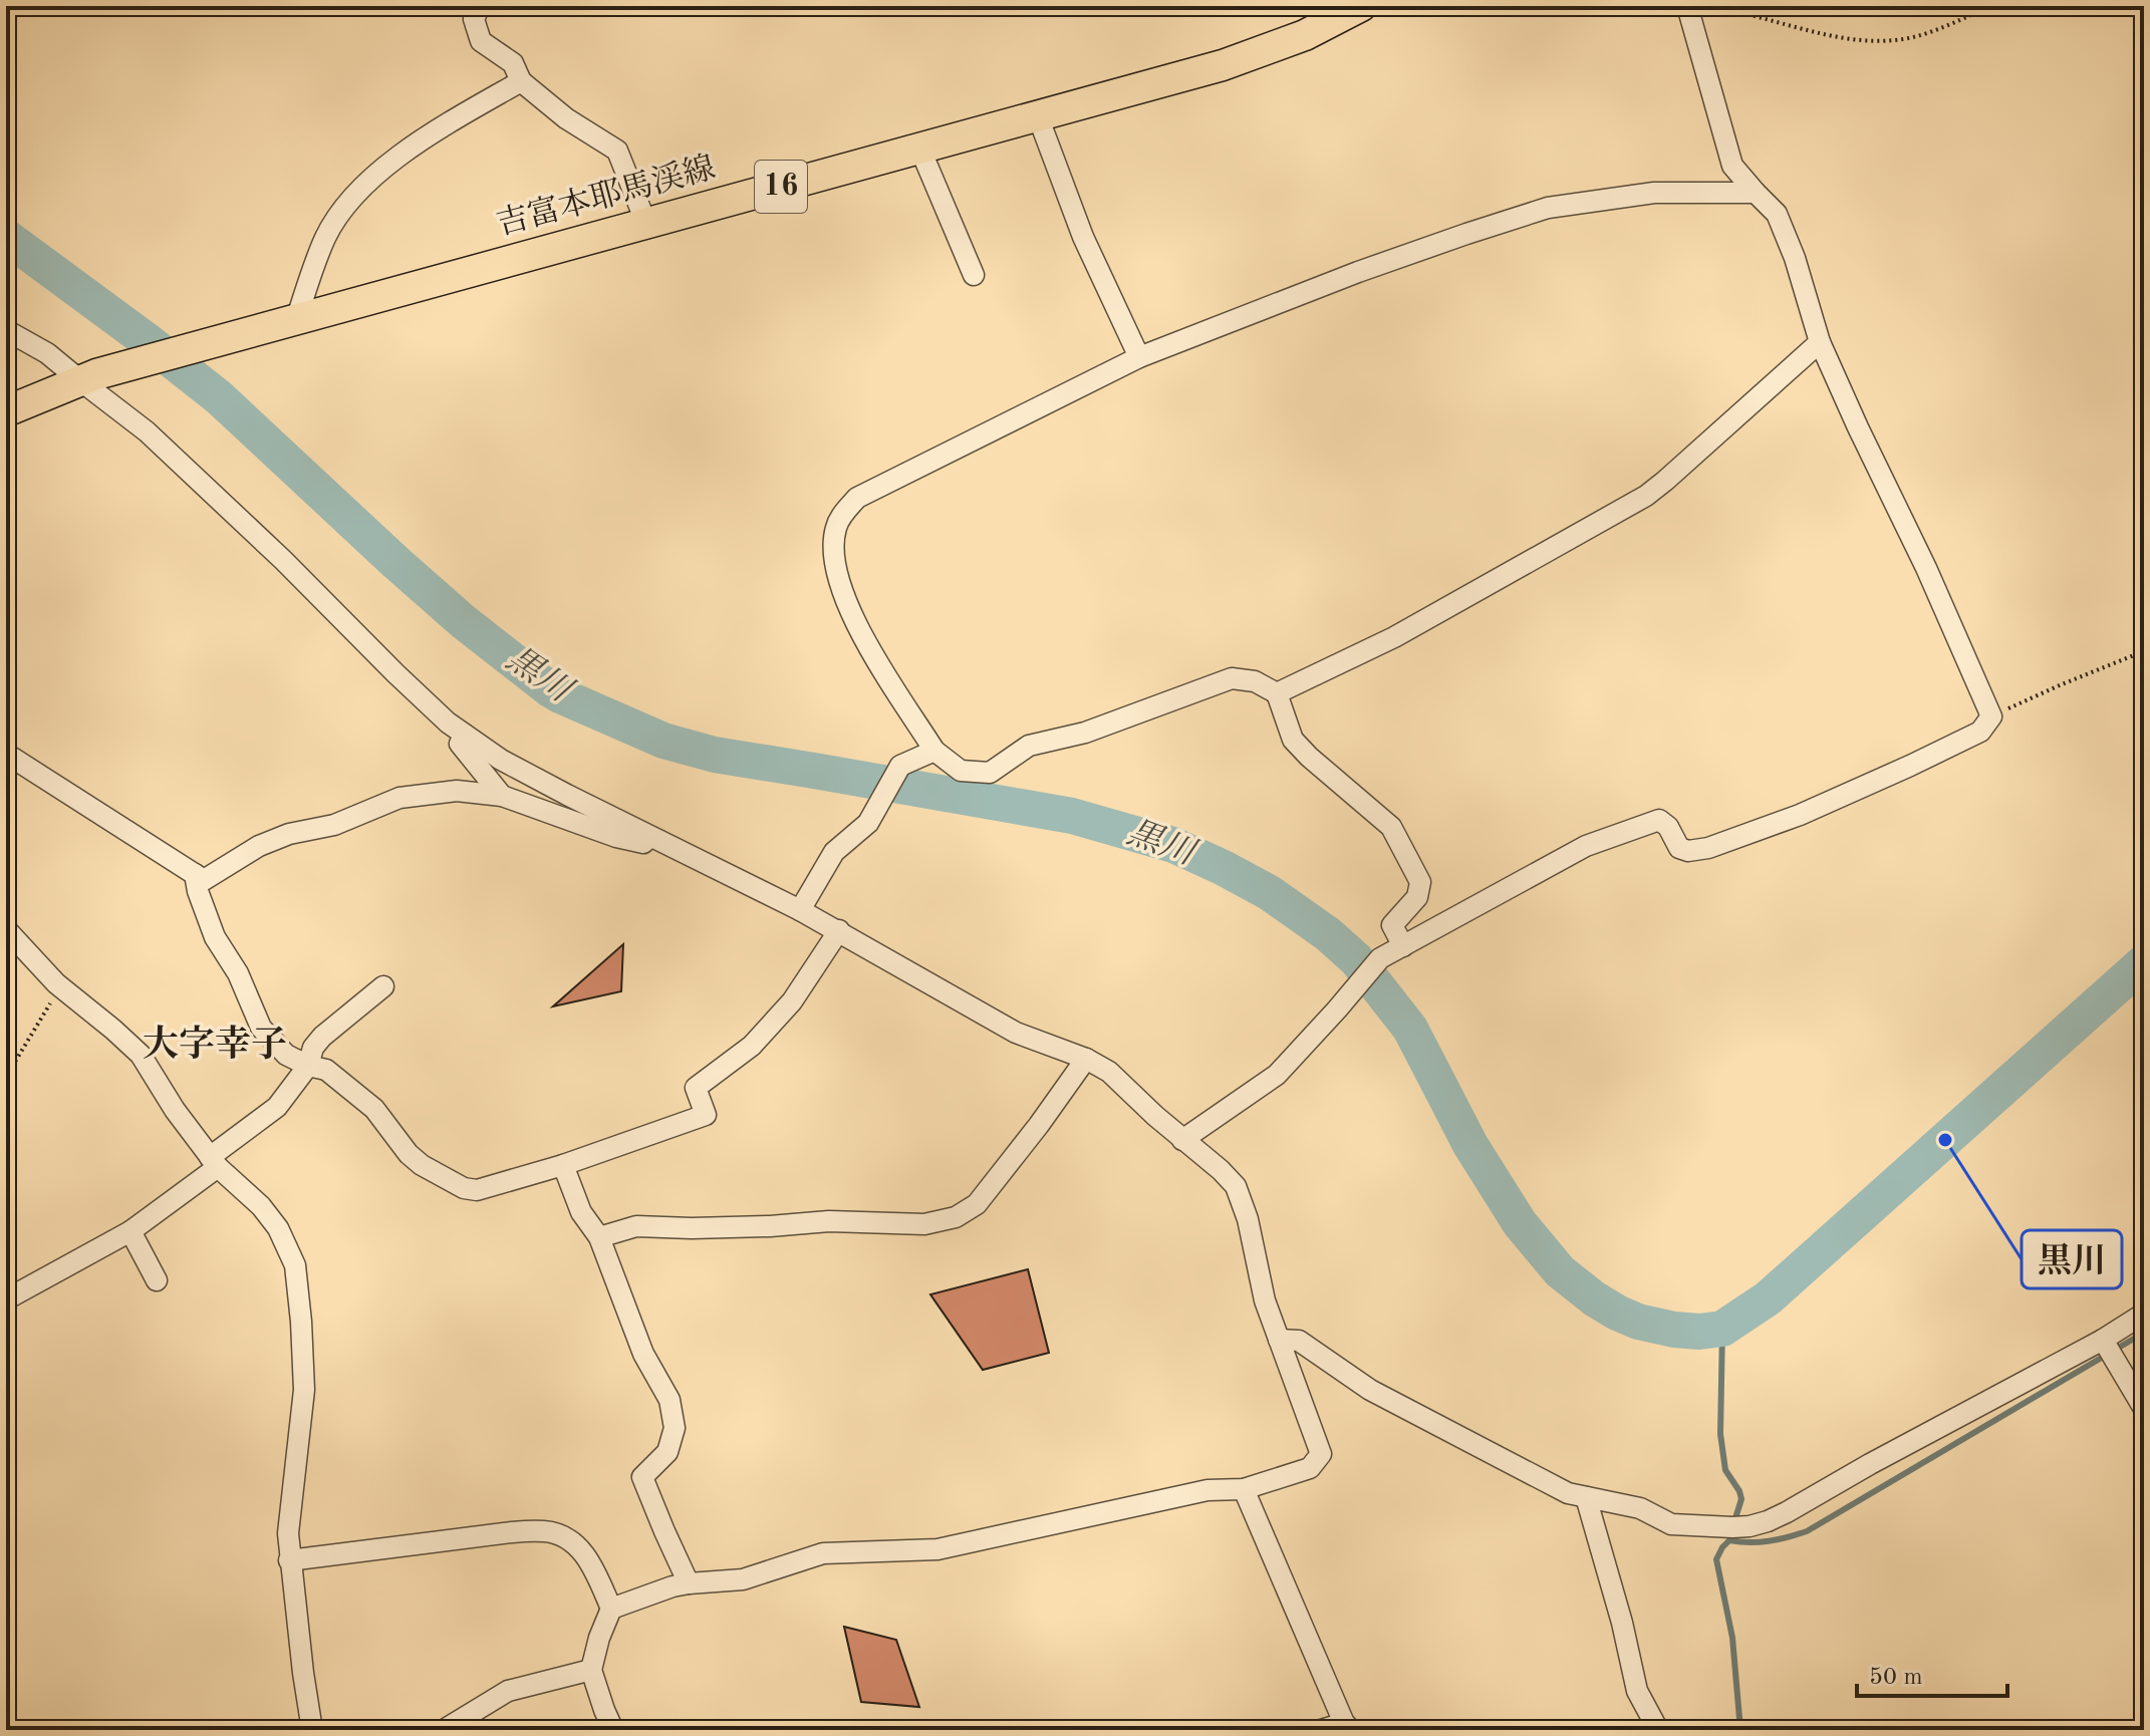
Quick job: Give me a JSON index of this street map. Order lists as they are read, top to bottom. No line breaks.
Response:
{"streets":{"main road":["16","吉富本耶馬渓線"]},"districts":["大字幸子"],"water":["黒川"],"places":["黒川"],"scale_bar":"50 m"}
